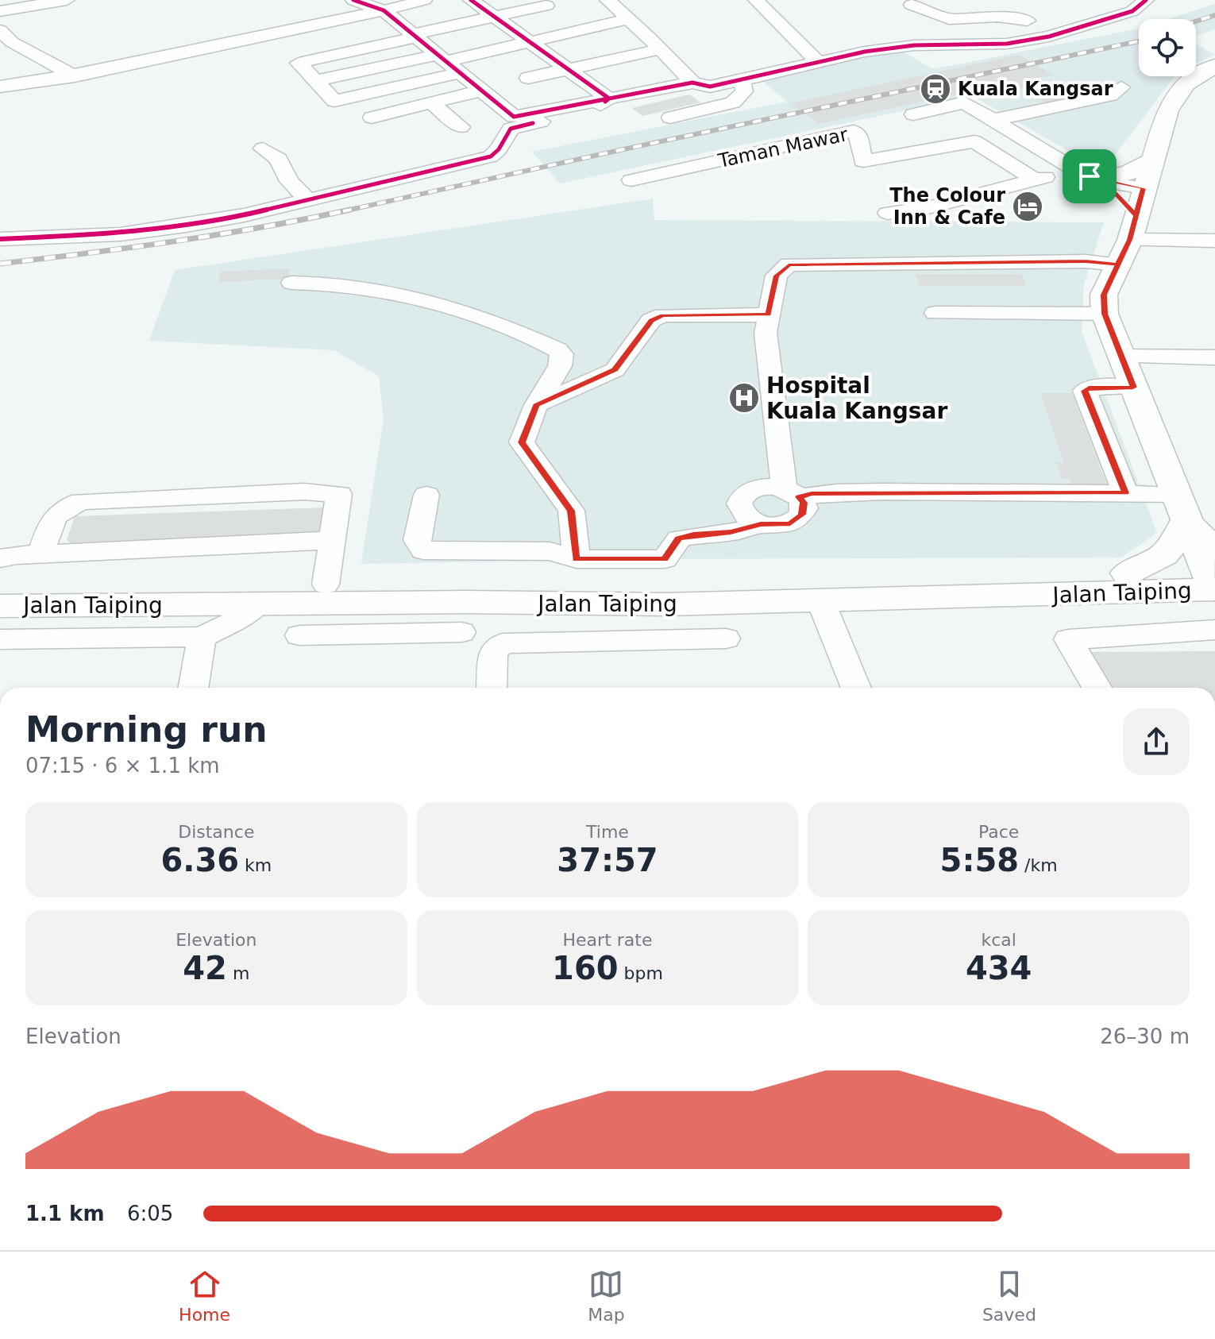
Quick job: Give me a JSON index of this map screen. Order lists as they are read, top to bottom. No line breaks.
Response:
{"streets":{"main road":["Jalan Taiping"],"street":["Taman Mawar"]},"places":{"station":["Kuala Kangsar"],"hotel":["The Colour Inn & Cafe"],"hospital":["Hospital Kuala Kangsar"]},"page":{"heading":["Morning run","07:15 · 6 × 1.1 km"],"stats":[["Distance","6.36 km"],["Time","37:57"],["Pace","5:58 /km"],["Elevation","42 m"],["Heart rate","160 bpm"],["kcal","434"]],"chart":["Elevation","26–30 m"],"list":[{"name":"1.1 km","note":"6:05"}],"tabs":["Home","Map","Saved"]}}
